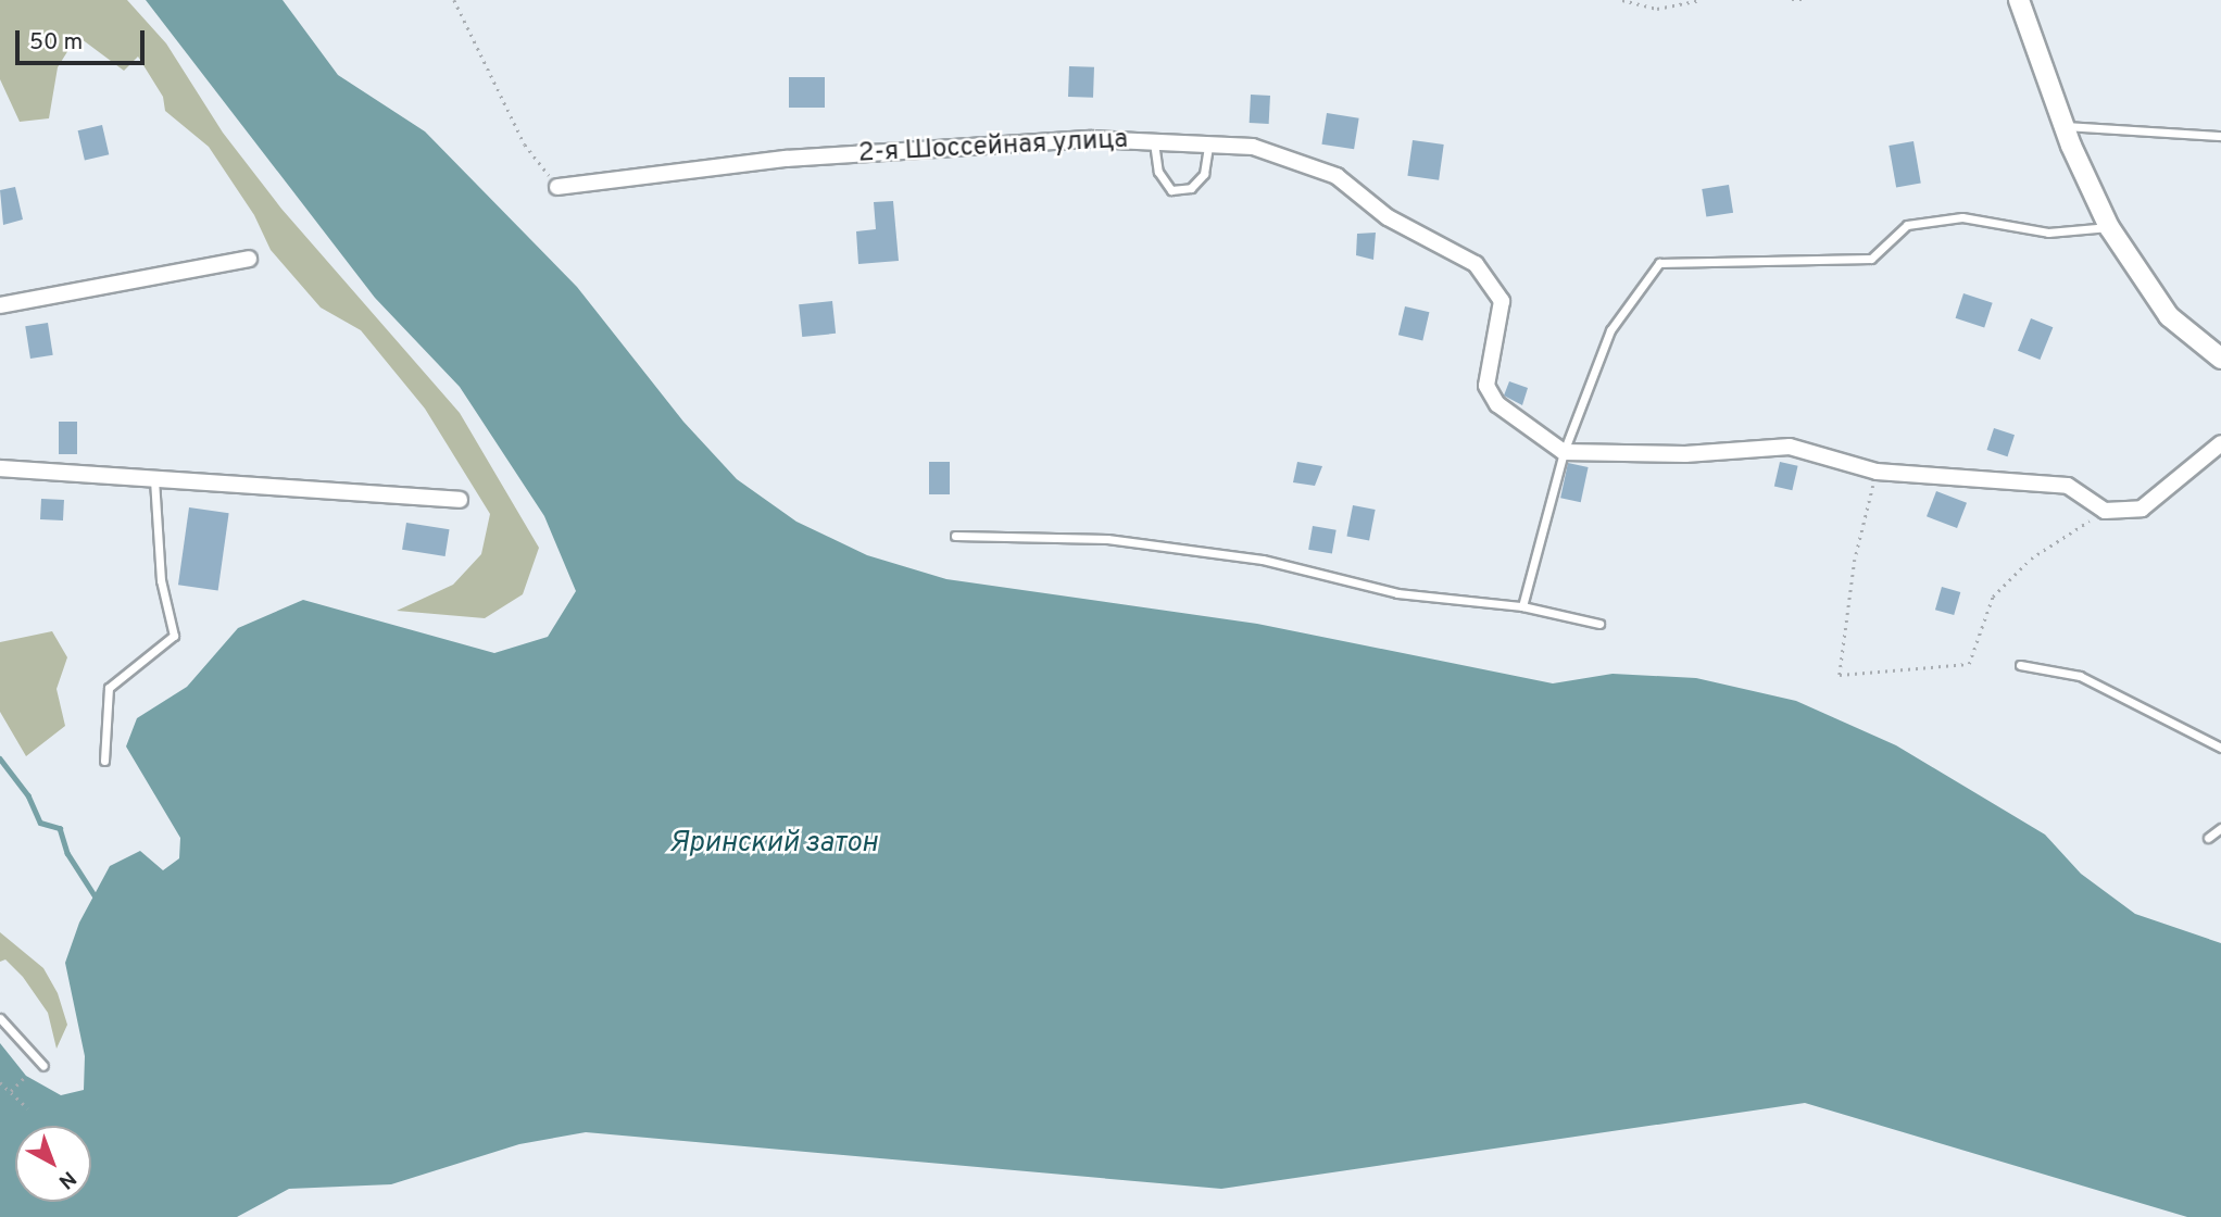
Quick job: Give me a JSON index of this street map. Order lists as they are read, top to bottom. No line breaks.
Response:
{"streets":{"street":["2-я Шоссейная улица"]},"water":["Яринский затон"],"scale_bar":"50 m","north":"bottom right"}
